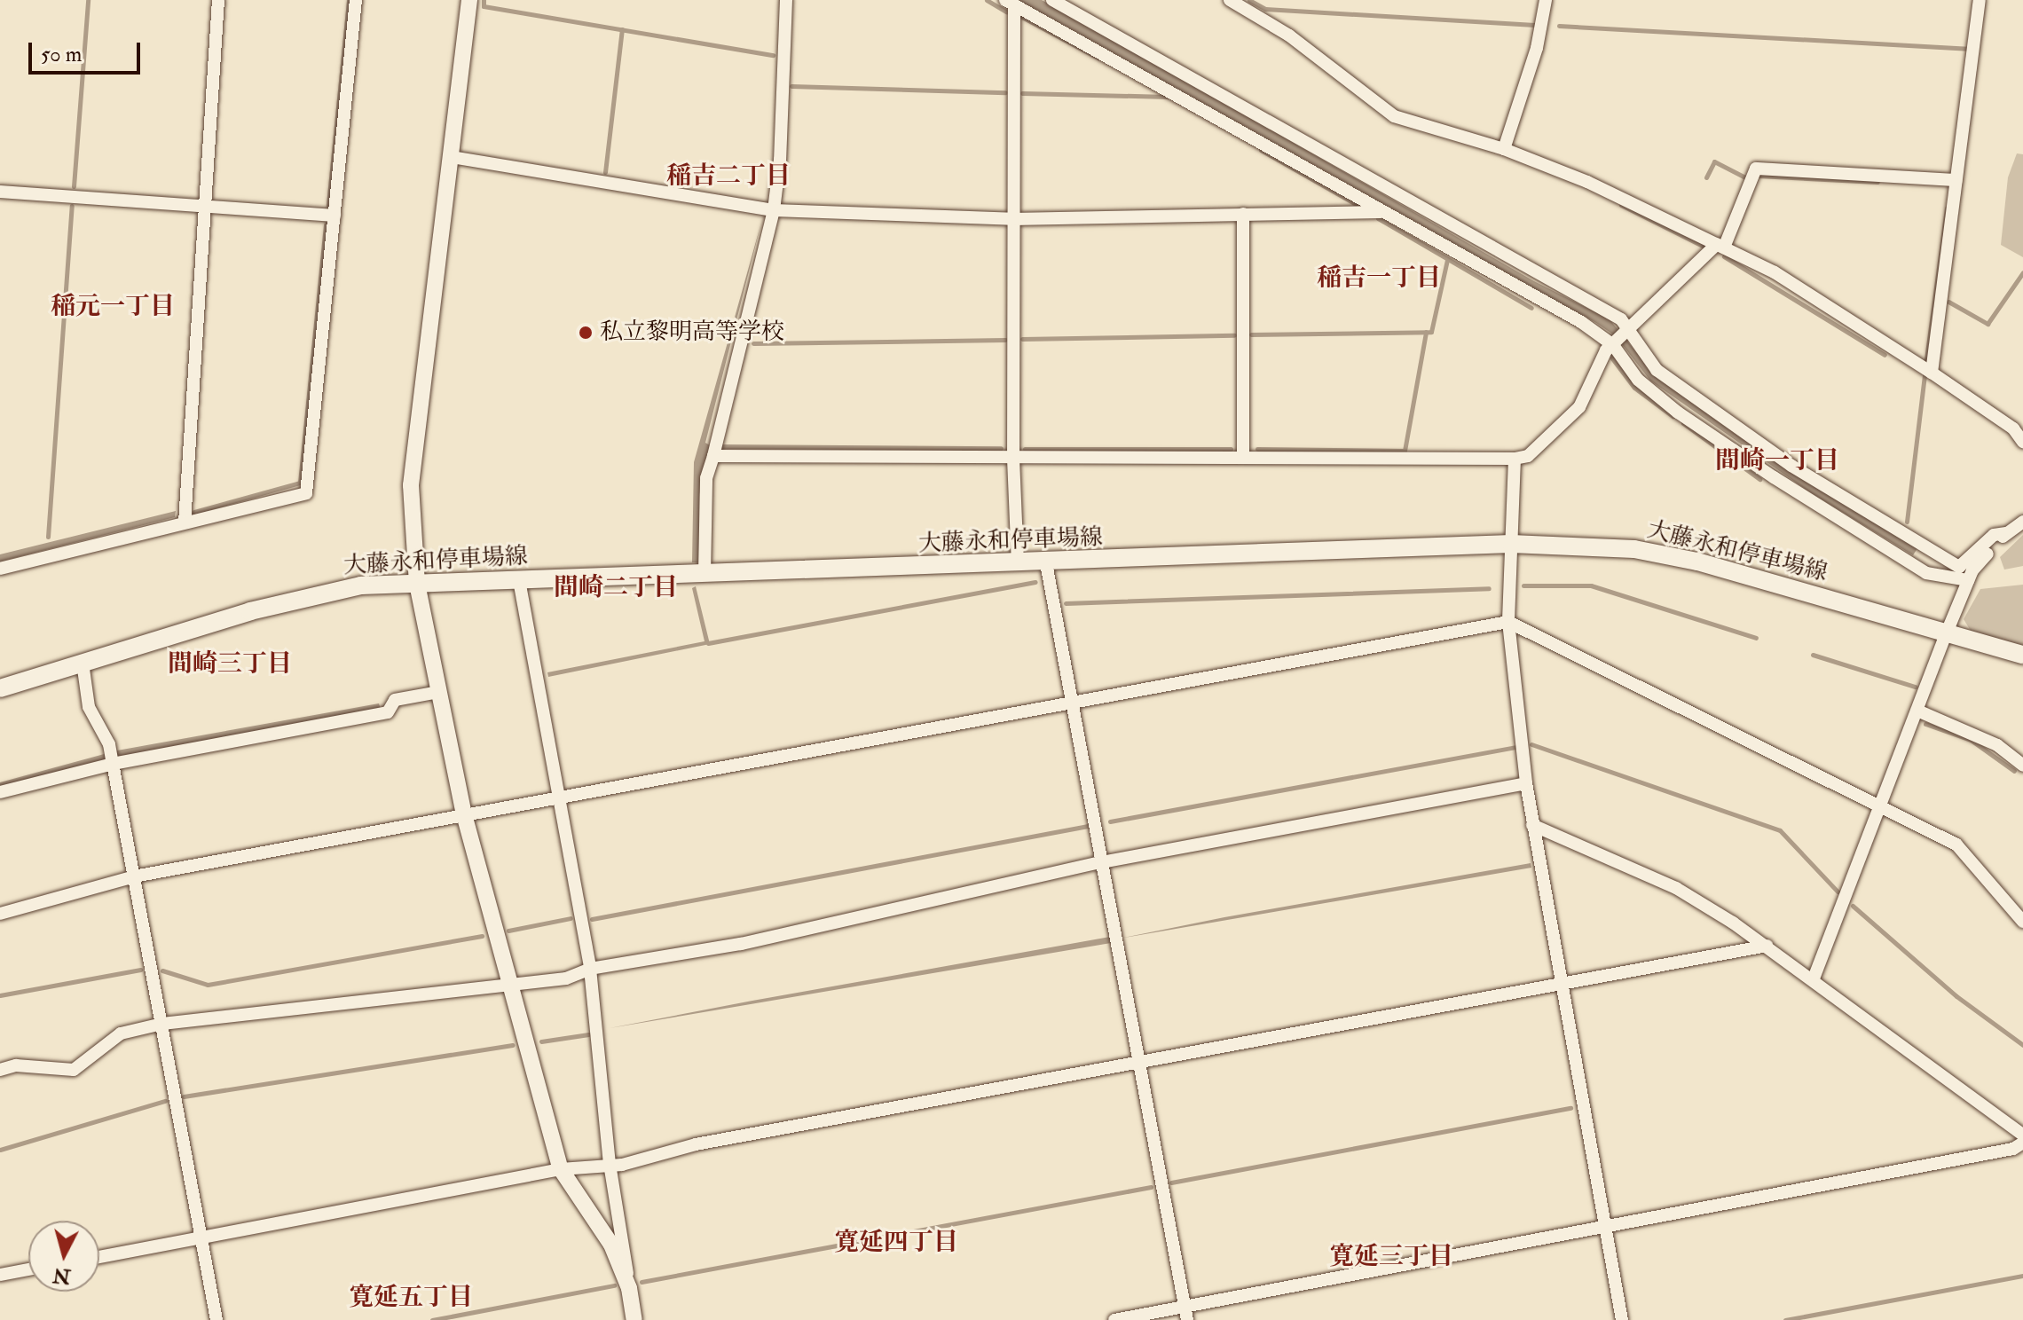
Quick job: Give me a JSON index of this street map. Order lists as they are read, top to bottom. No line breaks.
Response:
{"streets":{"main road":["大藤永和停車場線"]},"districts":["稲吉二丁目","稲吉一丁目","稲元一丁目","間崎一丁目","間崎二丁目","間崎三丁目","寛延四丁目","寛延三丁目","寛延五丁目"],"places":["私立黎明高等学校"],"scale_bar":"50 m","north":"bottom"}
